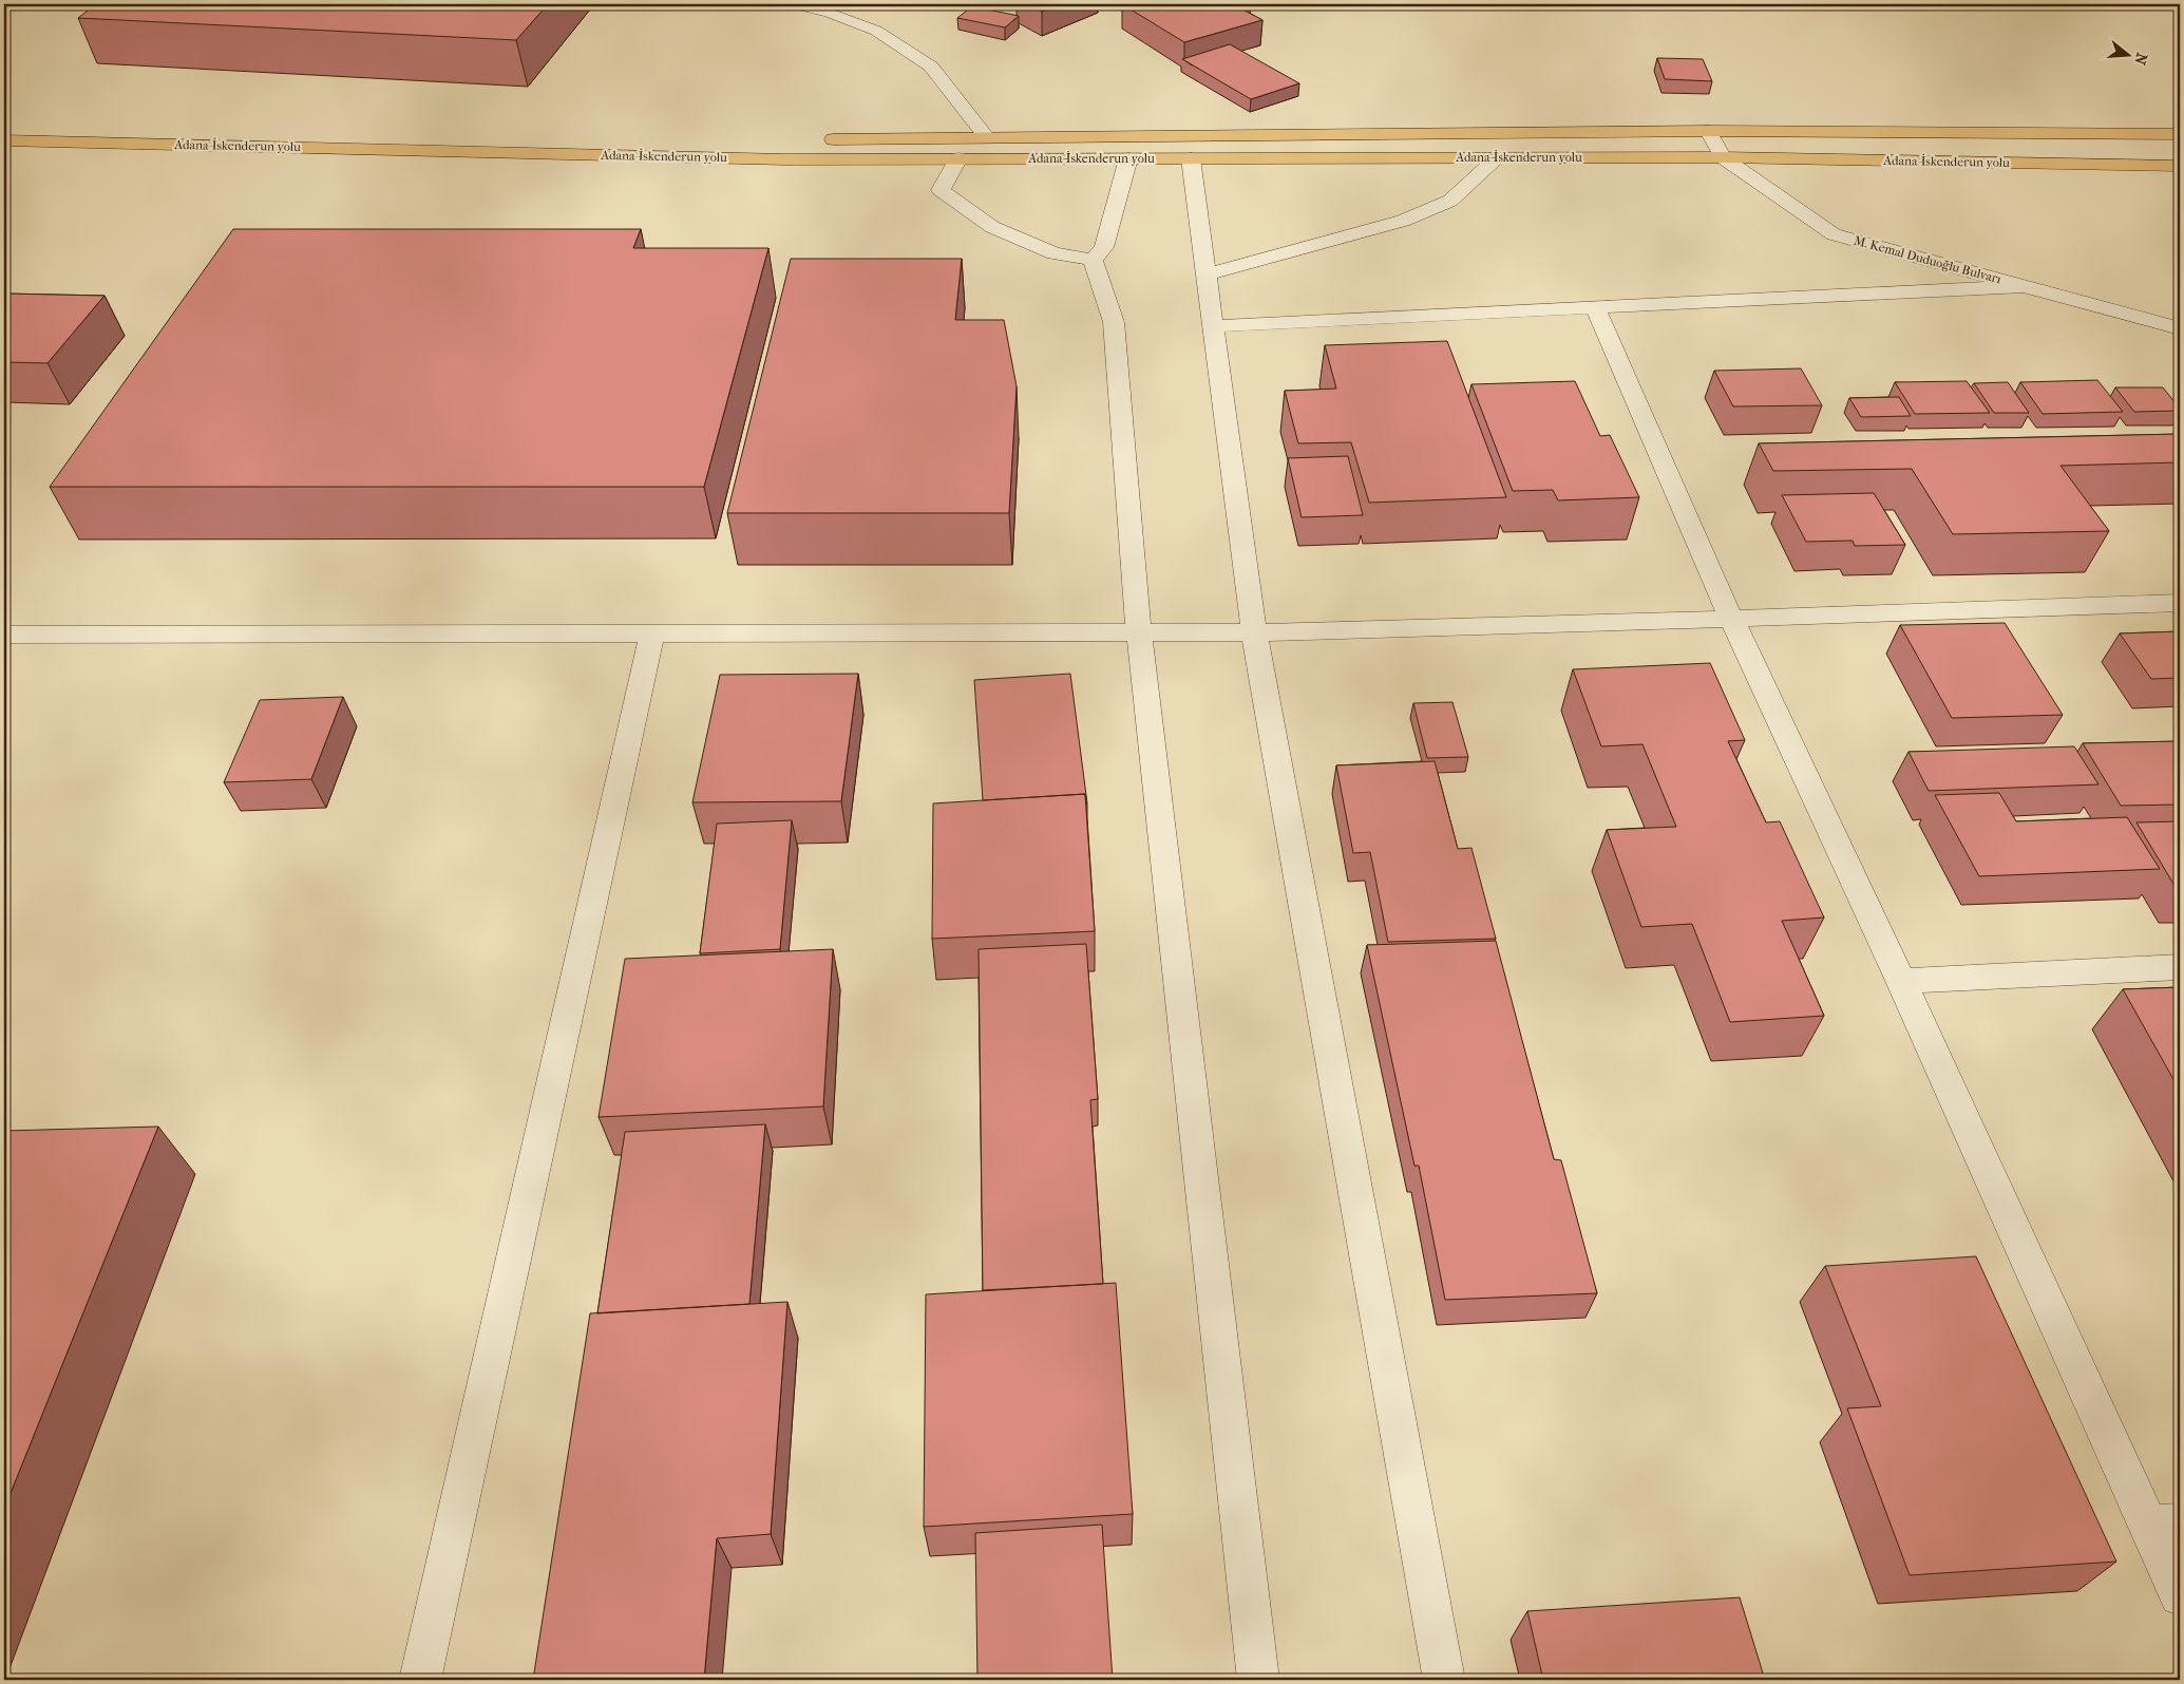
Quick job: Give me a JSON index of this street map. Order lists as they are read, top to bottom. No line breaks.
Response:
{"streets":{"highway":["Adana-İskenderun yolu"],"street":["M. Kemal Duduoğlu Bulvarı"]},"crossings":[["Adana-İskenderun yolu","M. Kemal Duduoğlu Bulvarı"]],"north":"right"}
